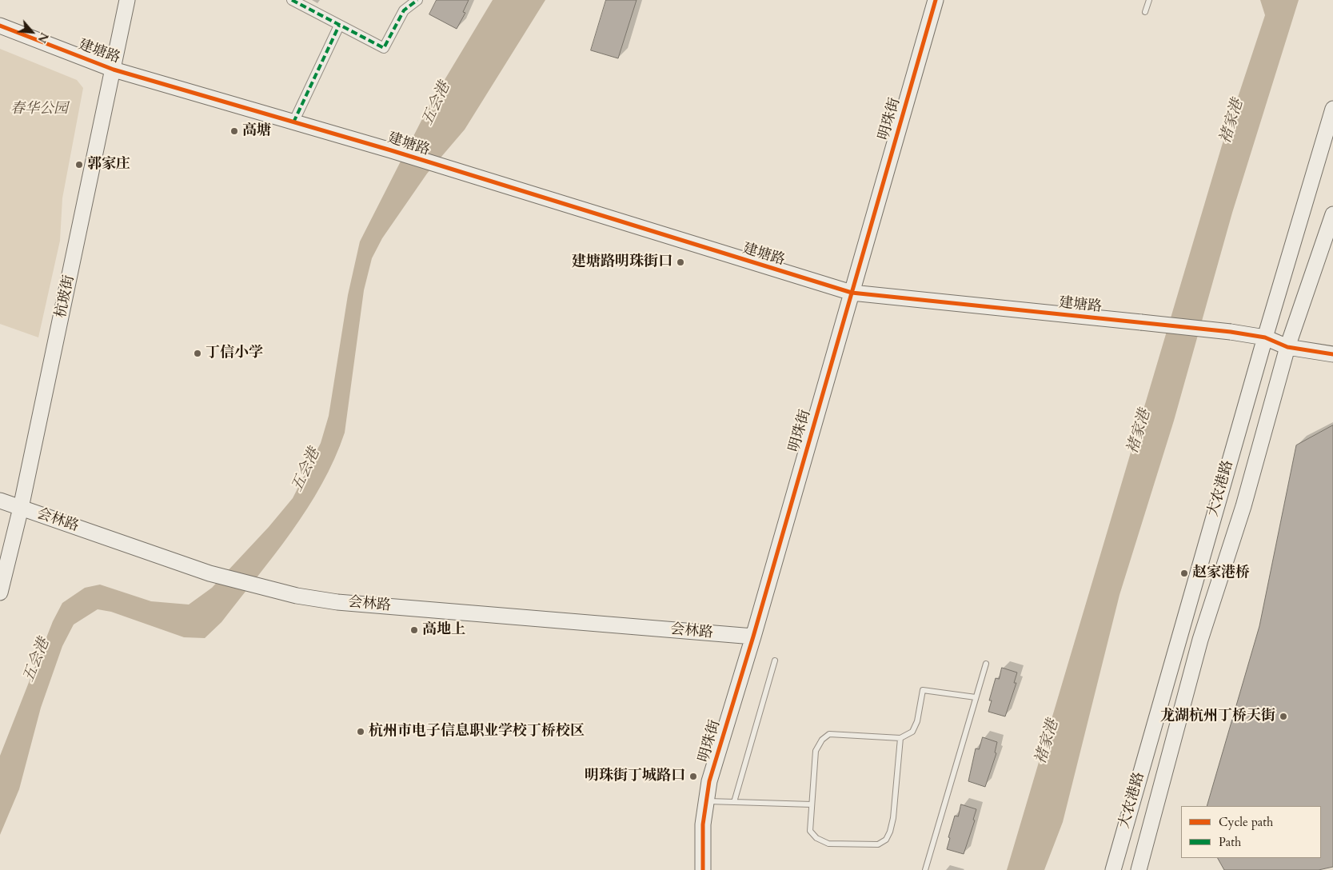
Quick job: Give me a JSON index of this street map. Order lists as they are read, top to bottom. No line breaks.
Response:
{"streets":{"street":["建塘路","明珠街","杭玻街","大农港路","会林路"]},"crossings":[["建塘路","明珠街"],["建塘路","杭玻街"],["建塘路","大农港路"],["明珠街","会林路"],["杭玻街","会林路"]],"water":["五会港","褚家港"],"parks":["春华公园"],"places":["高塘","郭家庄","建塘路明珠街口","丁信小学","赵家港桥","高地上","龙湖杭州丁桥天街","杭州市电子信息职业学校丁桥校区","明珠街丁城路口"],"legend":["Cycle path","Path"],"north":"bottom right"}
